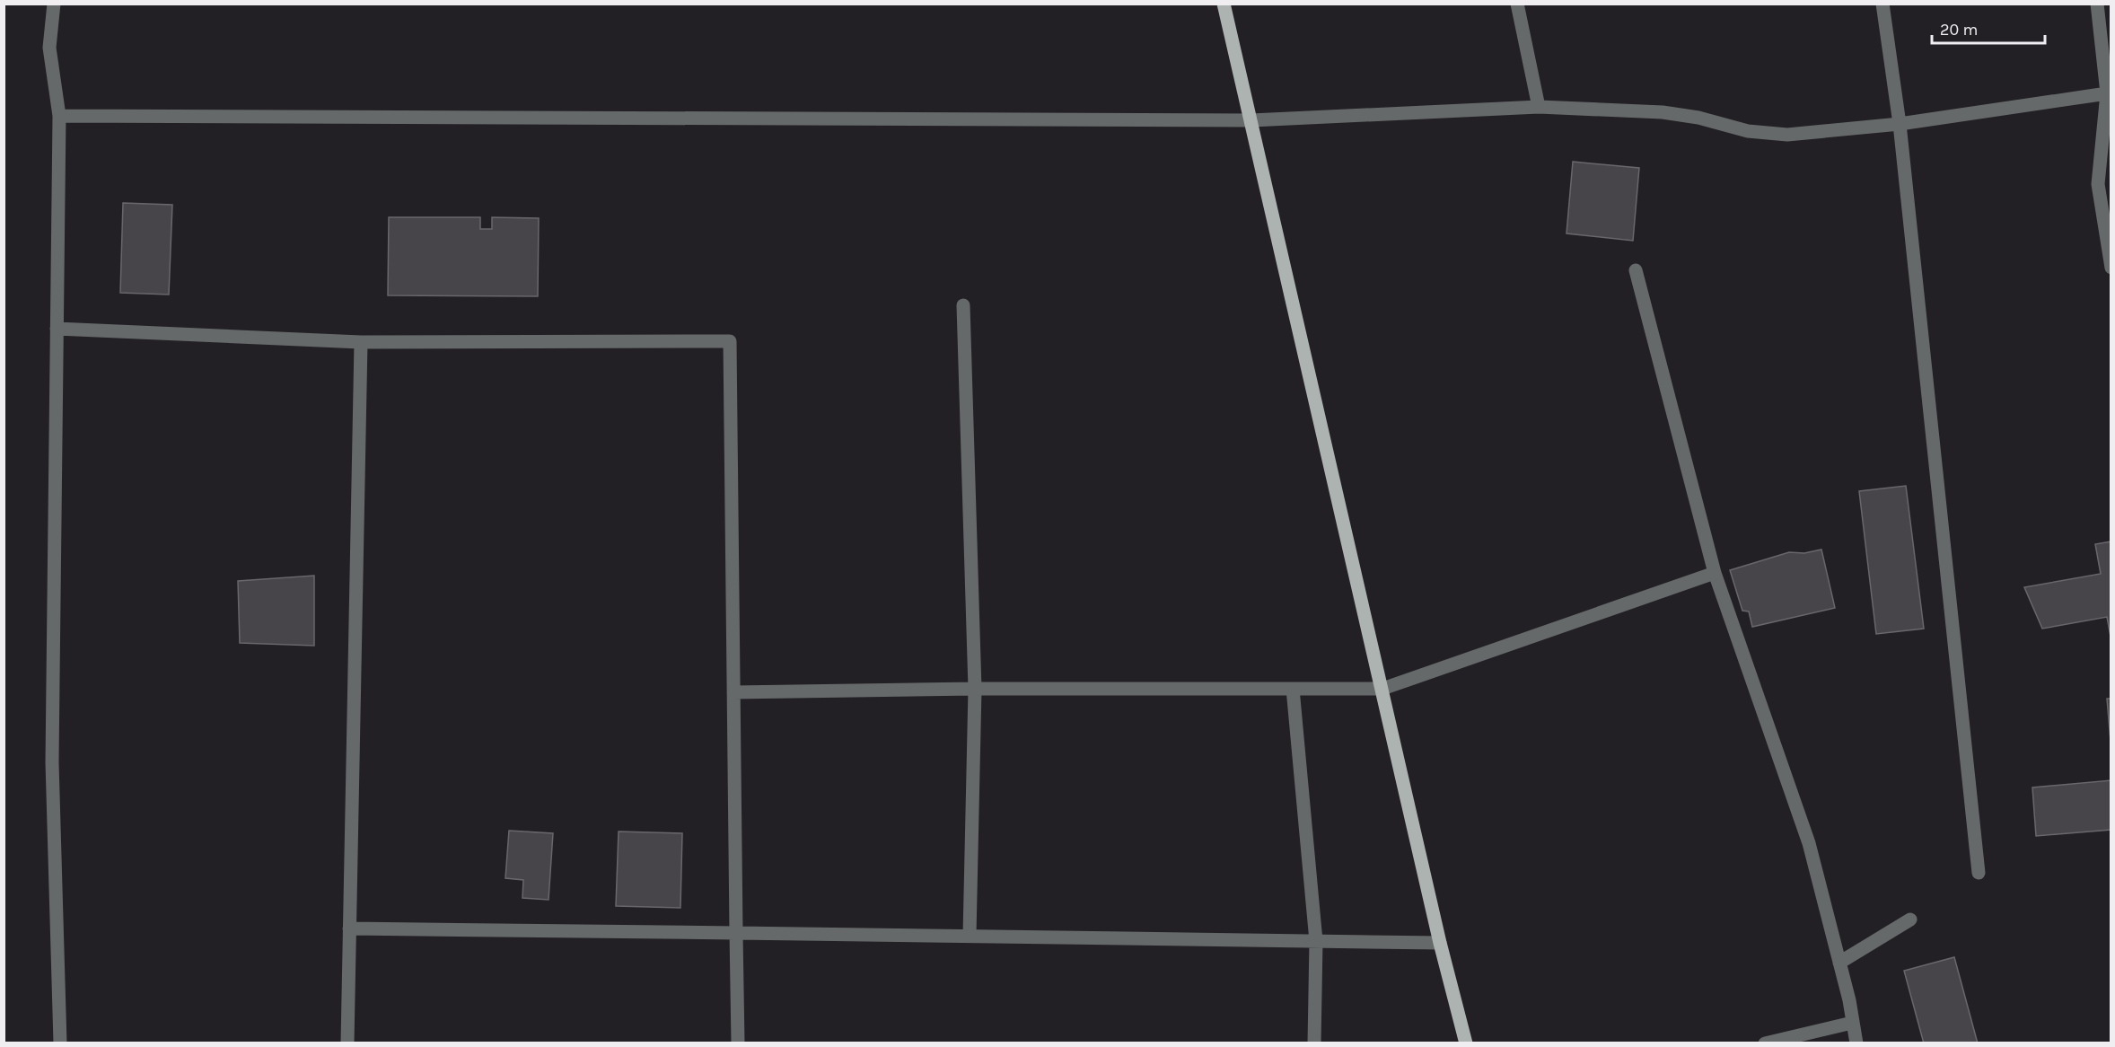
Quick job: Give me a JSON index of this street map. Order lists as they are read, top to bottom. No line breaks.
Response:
{"scale_bar":"20 m"}
